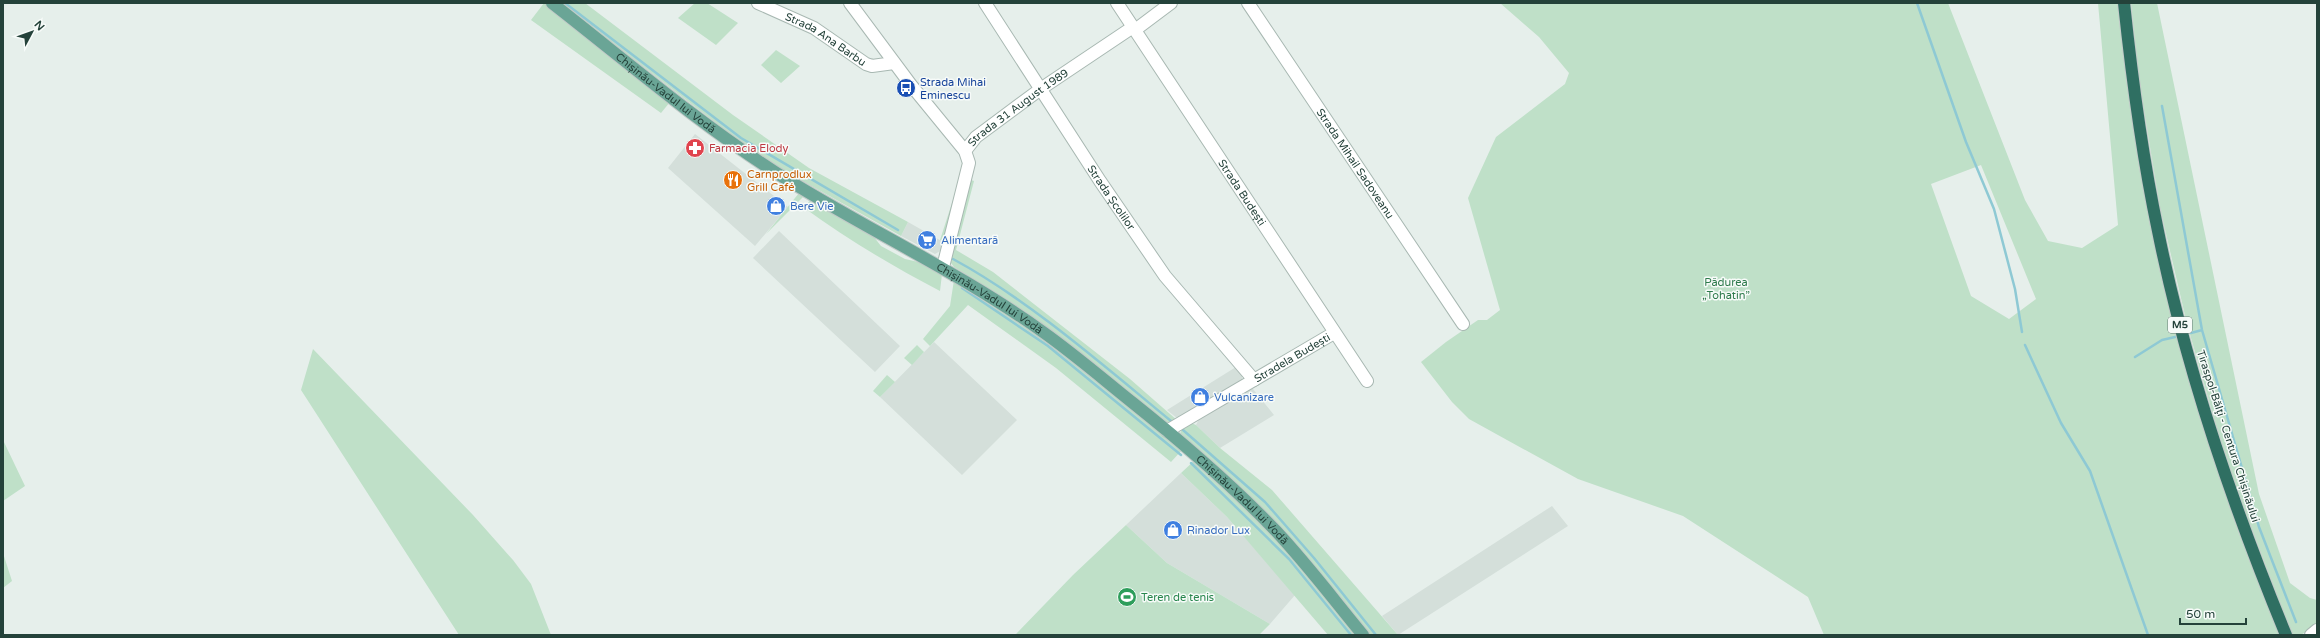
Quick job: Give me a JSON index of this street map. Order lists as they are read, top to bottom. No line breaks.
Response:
{"streets":{"highway":["M5","Tiraspol-Bălţi - Centura Chișinăului"],"main road":["Chișinău-Vadul lui Vodă"],"street":["Strada Ana Barbu","Strada 31 August 1989","Strada Mihail Sadoveanu","Strada Budești","Strada Școlilor","Stradela Budești"]},"crossings":[["Chișinău-Vadul lui Vodă","Strada 31 August 1989"],["Chișinău-Vadul lui Vodă","Stradela Budești"],["Strada 31 August 1989","Strada Budești"],["Strada 31 August 1989","Strada Școlilor"],["Strada Budești","Stradela Budești"],["Strada Școlilor","Stradela Budești"]],"parks":["Pădurea „Tohatin”"],"places":{"bus stop":["Strada Mihai Eminescu"],"pharmacy":["Farmacia Elody"],"restaurant":["Carnprodlux Grill Café"],"shop":["Bere Vie","Vulcanizare","Rinador Lux"],"supermarket":["Alimentară"],"sports":["Teren de tenis"]},"scale_bar":"50 m","north":"top right"}
